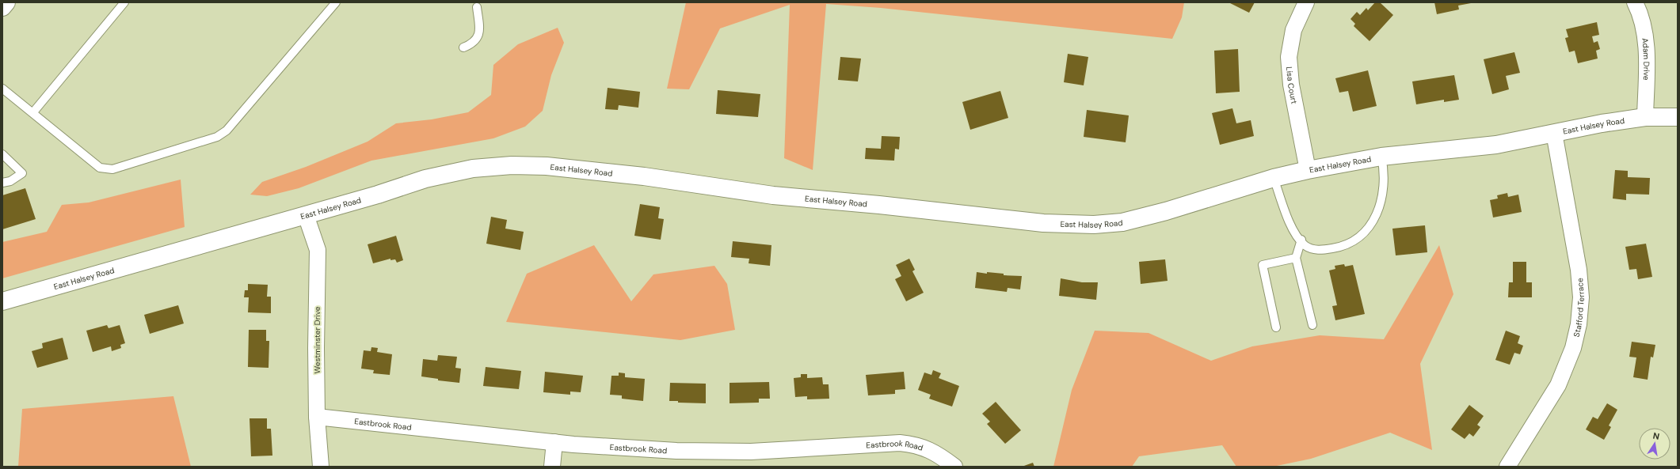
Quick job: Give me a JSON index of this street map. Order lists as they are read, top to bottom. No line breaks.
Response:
{"streets":{"street":["Adam Drive","Lisa Court","East Halsey Road","Stafford Terrace","Westminster Drive","Eastbrook Road"]},"crossings":[["Adam Drive","East Halsey Road"],["Lisa Court","East Halsey Road"],["East Halsey Road","Stafford Terrace"],["East Halsey Road","Westminster Drive"],["Westminster Drive","Eastbrook Road"]],"north":"top"}
